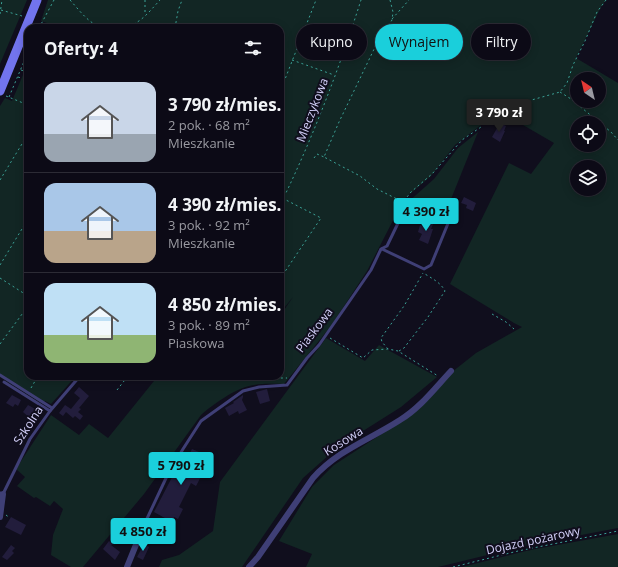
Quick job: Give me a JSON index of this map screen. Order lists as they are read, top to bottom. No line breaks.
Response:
{"streets":{"street":["Piaskowa","Szkolna","Kosowa"],"path":["Mieczykowa","Dojazd pożarowy"]},"north":"top left","page":{"chip":["Kupno","Wynajem","Filtry"],"heading":"Oferty: 4","list":[{"name":"3 790 zł/mies.","note":"2 pok. · 68 m² · Mieszkanie"},{"name":"4 390 zł/mies.","note":"3 pok. · 92 m² · Mieszkanie"},{"name":"4 850 zł/mies.","note":"3 pok. · 89 m² · Piaskowa"}],"price":["3 790 zł","4 390 zł","5 790 zł","4 850 zł"]}}
